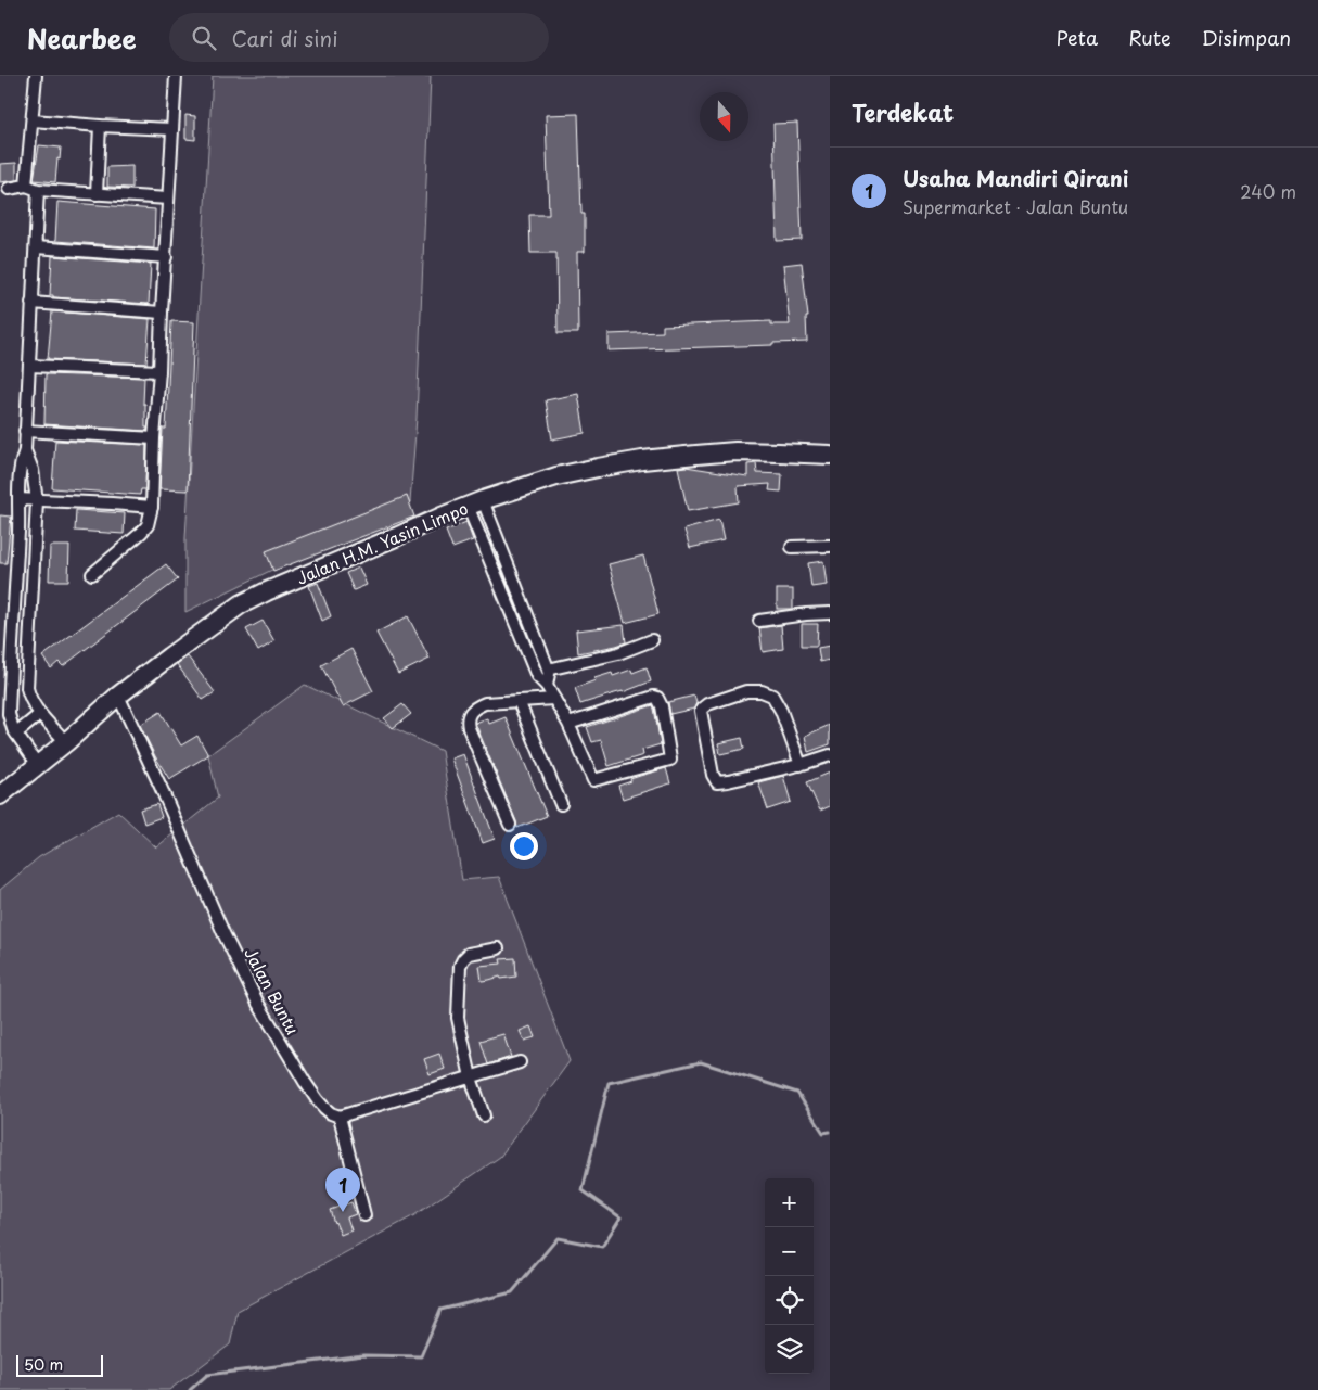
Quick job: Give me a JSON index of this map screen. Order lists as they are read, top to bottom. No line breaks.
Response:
{"streets":{"main road":["Jalan H.M. Yasin Limpo"],"street":["Jalan Buntu"]},"crossings":[["Jalan H.M. Yasin Limpo","Jalan Buntu"]],"scale_bar":"50 m","north":"bottom","page":{"header":"Nearbee","search":"Cari di sini","nav":["Peta","Rute","Disimpan"],"heading":"Terdekat","list":[{"mark":"1","name":"Usaha Mandiri Qirani","note":"Supermarket · Jalan Buntu","value":"240 m"}],"pins":"1","map_buttons":["+","−"],"scale":"50 m"}}
